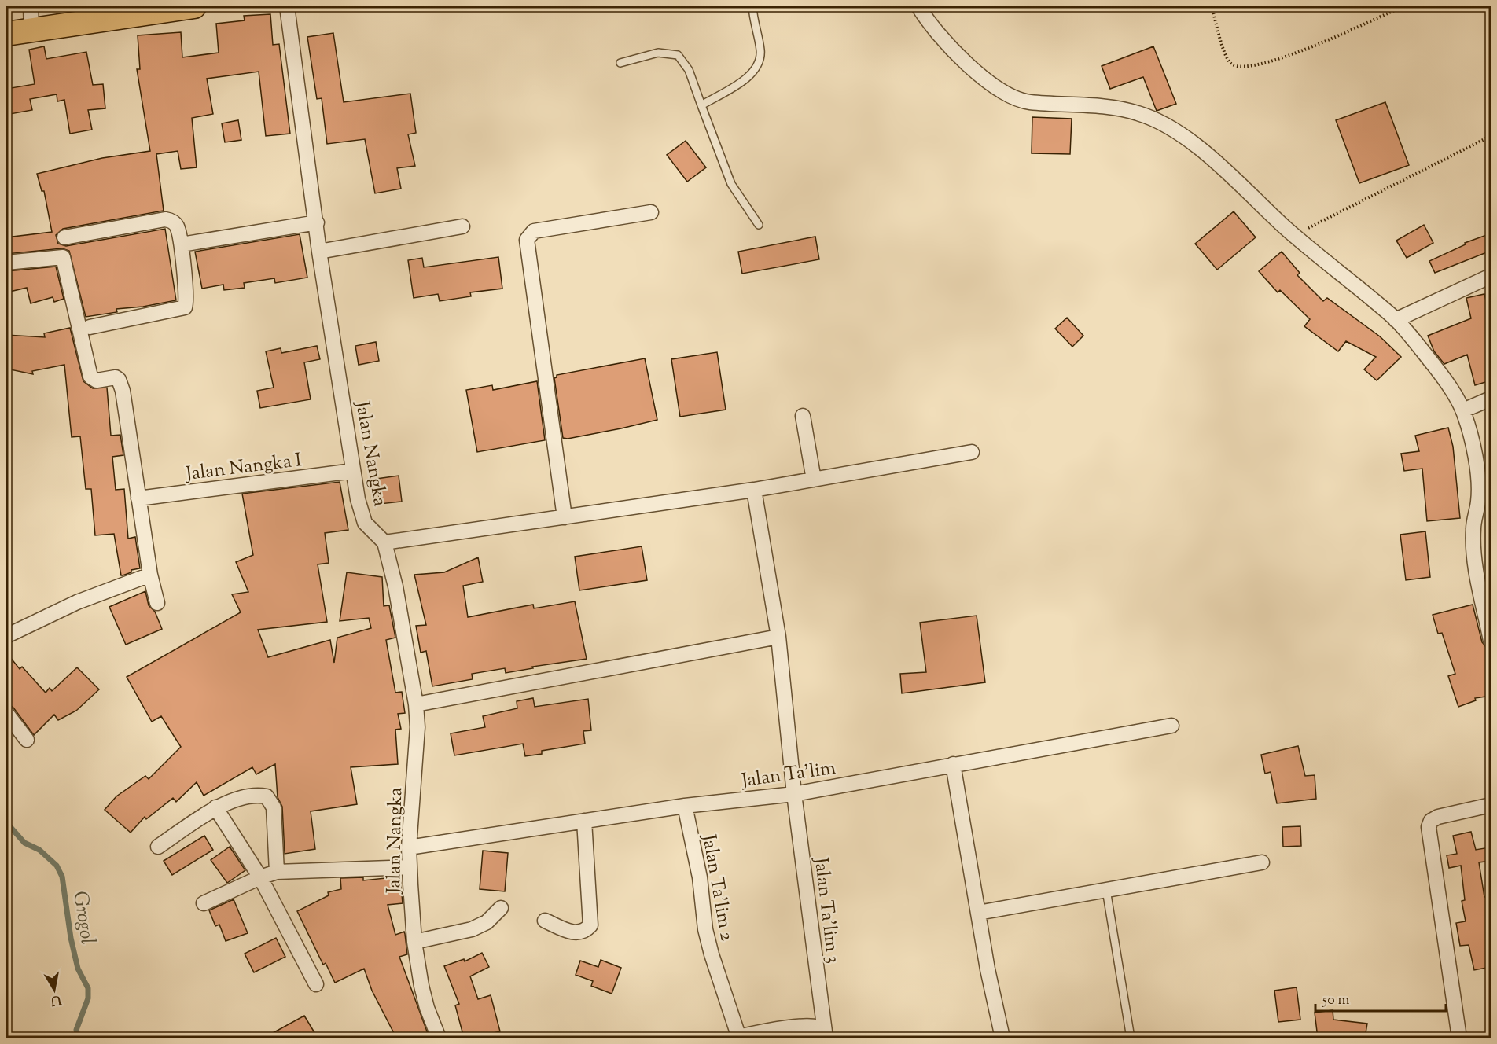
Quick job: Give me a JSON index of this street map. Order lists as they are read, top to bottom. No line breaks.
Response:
{"streets":{"street":["Jalan Nangka","Jalan Nangka I","Jalan Ta'lim","Jalan Ta'lim 2","Jalan Ta'lim 3"]},"crossings":[["Jalan Nangka","Jalan Nangka I"],["Jalan Nangka","Jalan Ta'lim"],["Jalan Ta'lim","Jalan Ta'lim 2"],["Jalan Ta'lim","Jalan Ta'lim 3"]],"water":["Grogol"],"scale_bar":"50 m","north":"bottom"}
